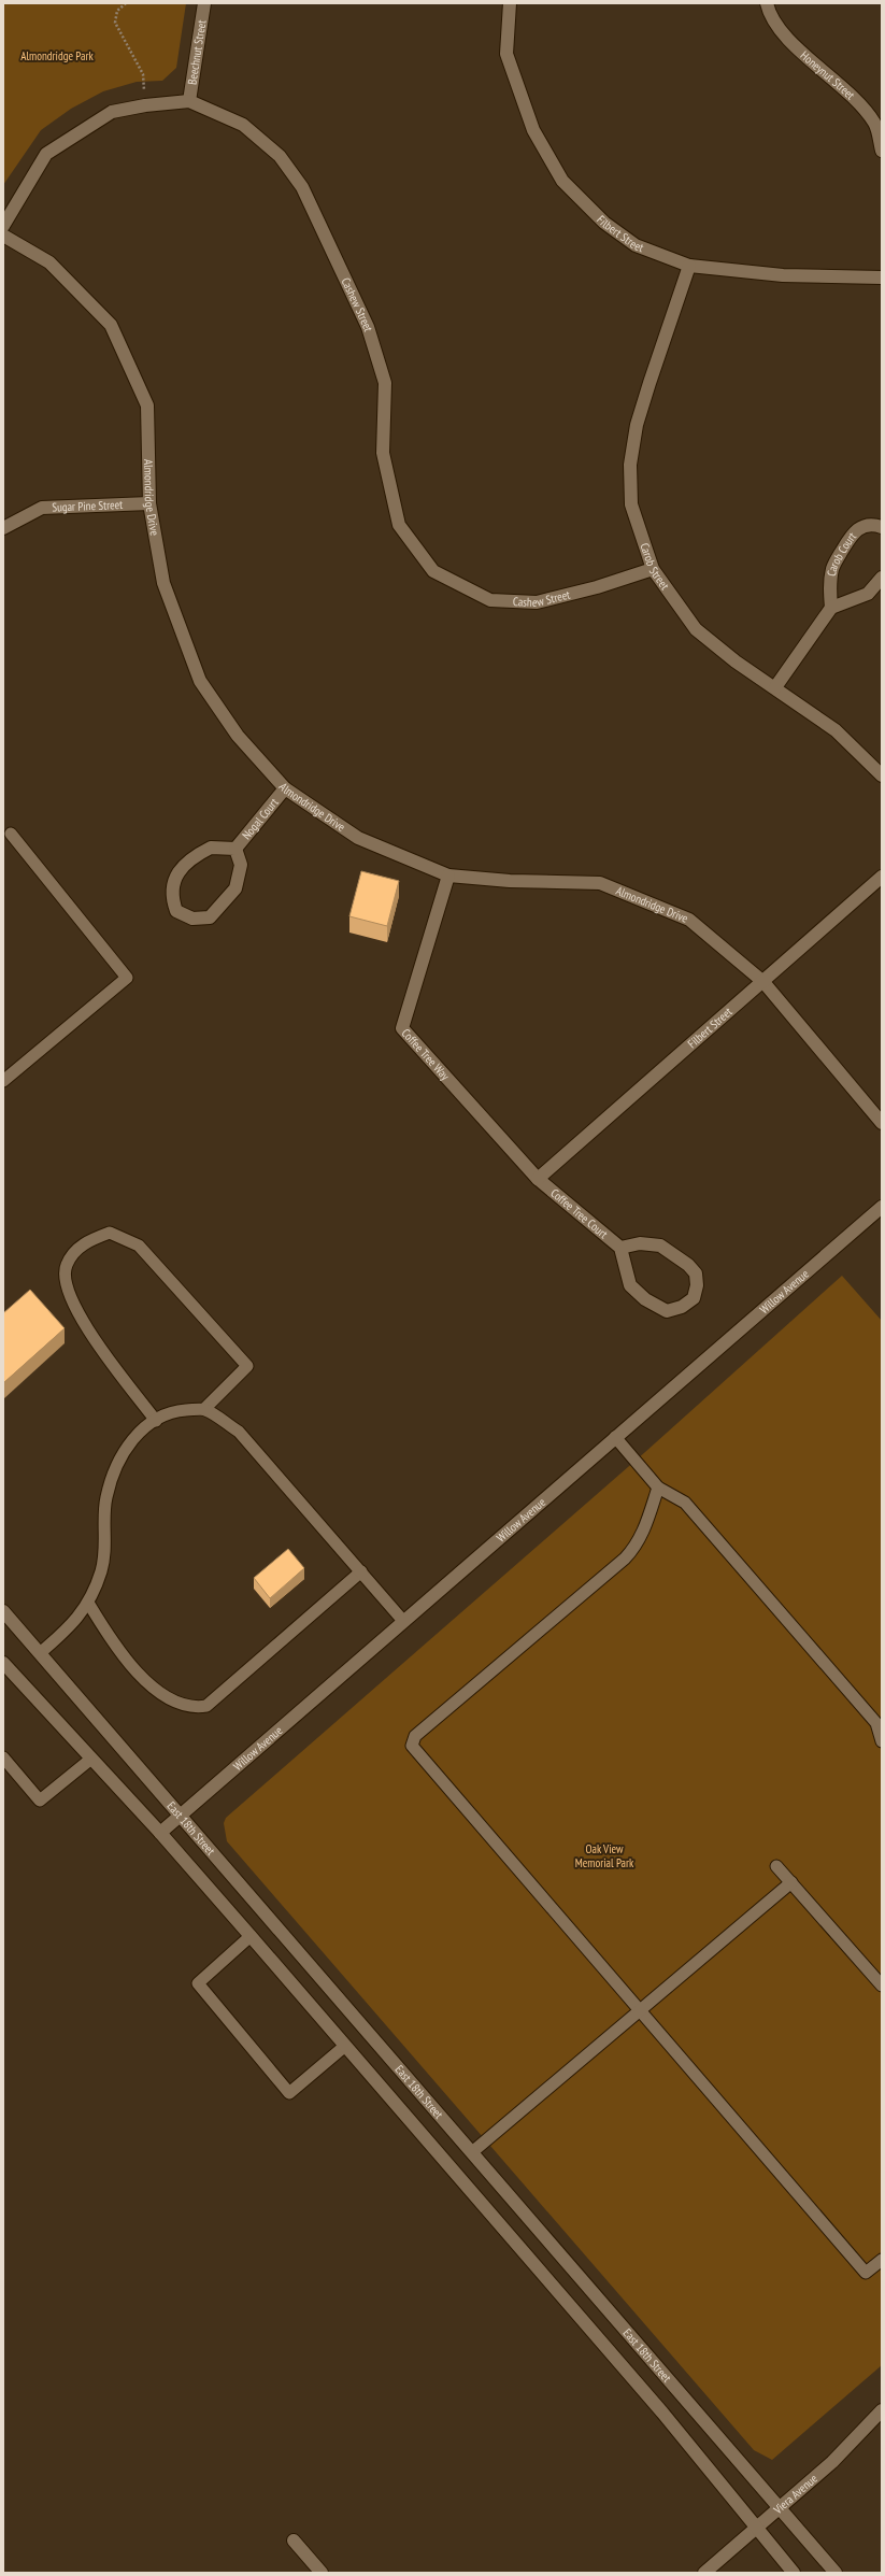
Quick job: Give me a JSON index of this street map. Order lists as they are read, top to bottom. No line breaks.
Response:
{"streets":{"street":["Beechnut Street","Honeynut Street","Filbert Street","Cashew Street","Almondridge Drive","Sugar Pine Street","Carob Court","Carob Street","Nogal Court","Coffee Tree Way","Coffee Tree Court","Willow Avenue","East 18th Street","Viera Avenue"]},"crossings":[["Beechnut Street","Cashew Street"],["Filbert Street","Almondridge Drive"],["Filbert Street","Carob Street"],["Filbert Street","Coffee Tree Way"],["Filbert Street","Coffee Tree Court"],["Cashew Street","Carob Street"],["Almondridge Drive","Sugar Pine Street"],["Almondridge Drive","Nogal Court"],["Almondridge Drive","Coffee Tree Way"],["Coffee Tree Way","Coffee Tree Court"],["Willow Avenue","East 18th Street"],["East 18th Street","Viera Avenue"]],"parks":["Almondridge Park","Oak View Memorial Park"]}
